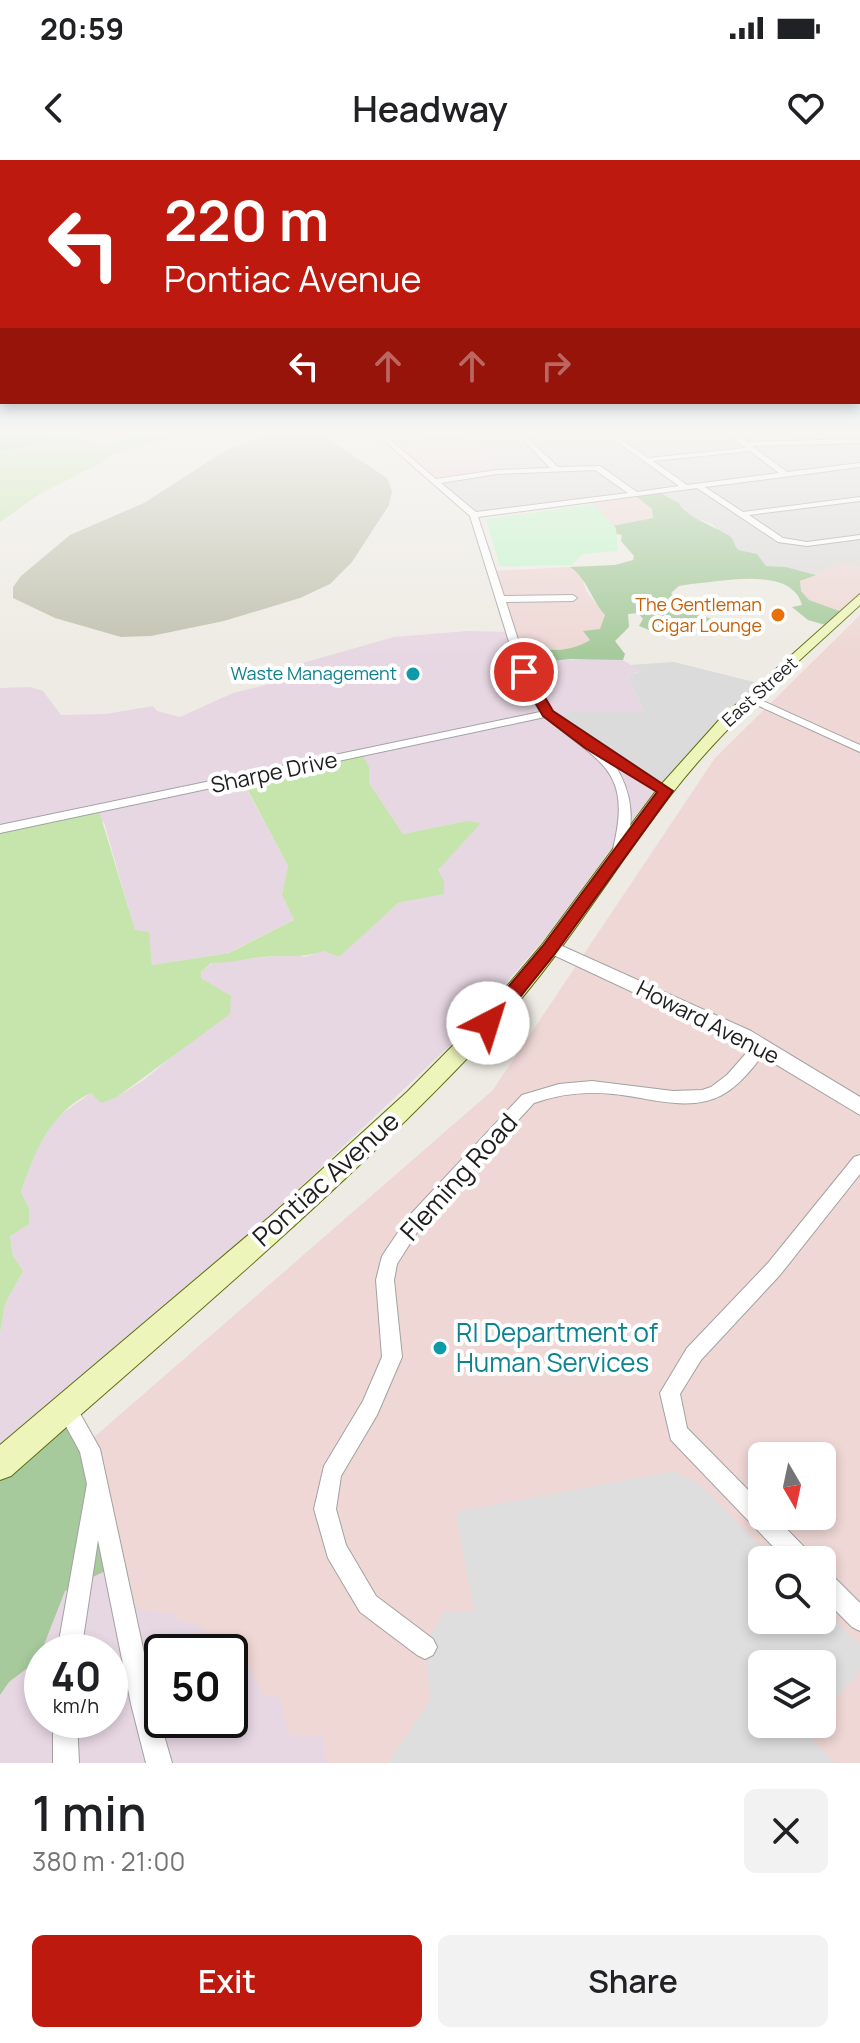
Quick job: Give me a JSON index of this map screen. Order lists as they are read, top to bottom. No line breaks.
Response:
{"streets":{"main road":["East Street","Pontiac Avenue"],"street":["Sharpe Drive","Howard Avenue","Fleming Road"]},"crossings":[["East Street","Pontiac Avenue"],["Sharpe Drive","Pontiac Avenue"],["Howard Avenue","Fleming Road"],["Howard Avenue","Pontiac Avenue"]],"places":["The Gentleman Cigar Lounge","Waste Management","RI Department of Human Services"],"north":"bottom","page":{"status":"20:59","header":"Headway","turn":["220 m","Pontiac Avenue"],"speed":"40 km/h","limit":"50","heading":["1 min","380 m · 21:00"],"buttons":["Exit","Share"]}}
